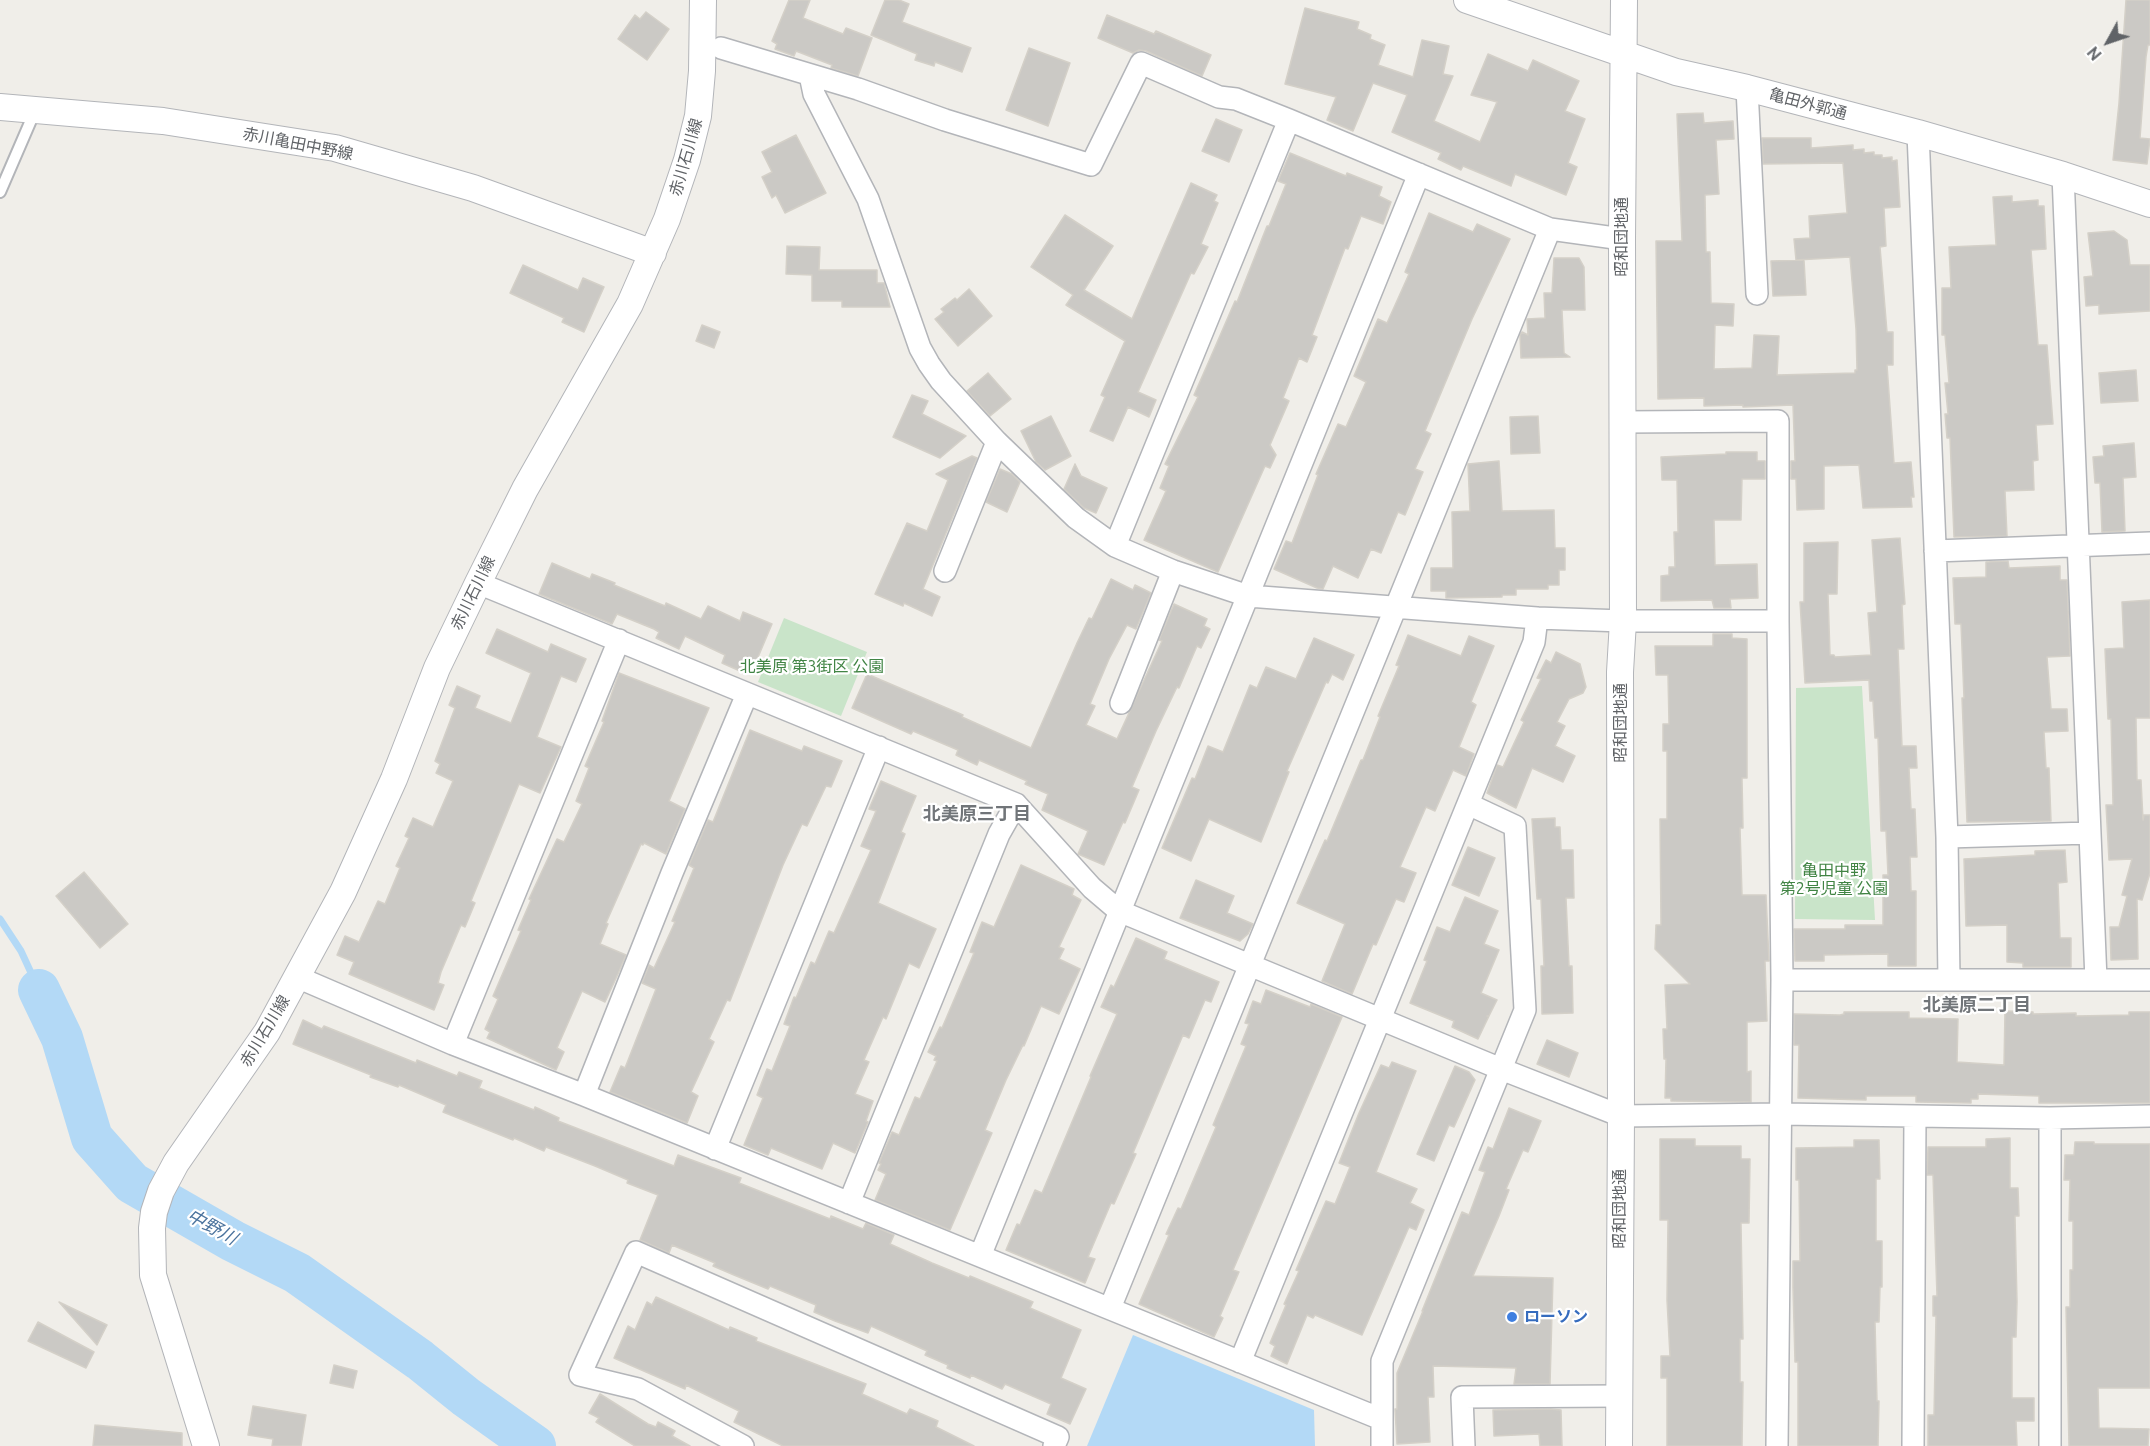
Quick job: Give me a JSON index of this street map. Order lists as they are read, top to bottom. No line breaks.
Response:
{"streets":{"street":["亀田外郭通","赤川亀田中野線","赤川石川線","昭和団地通"]},"crossings":[["亀田外郭通","昭和団地通"],["赤川亀田中野線","赤川石川線"]],"districts":["北美原三丁目","北美原二丁目"],"water":["中野川"],"parks":["北美原 第3街区 公園","亀田中野 第2号児童 公園"],"places":["ローソン"],"north":"bottom left"}
